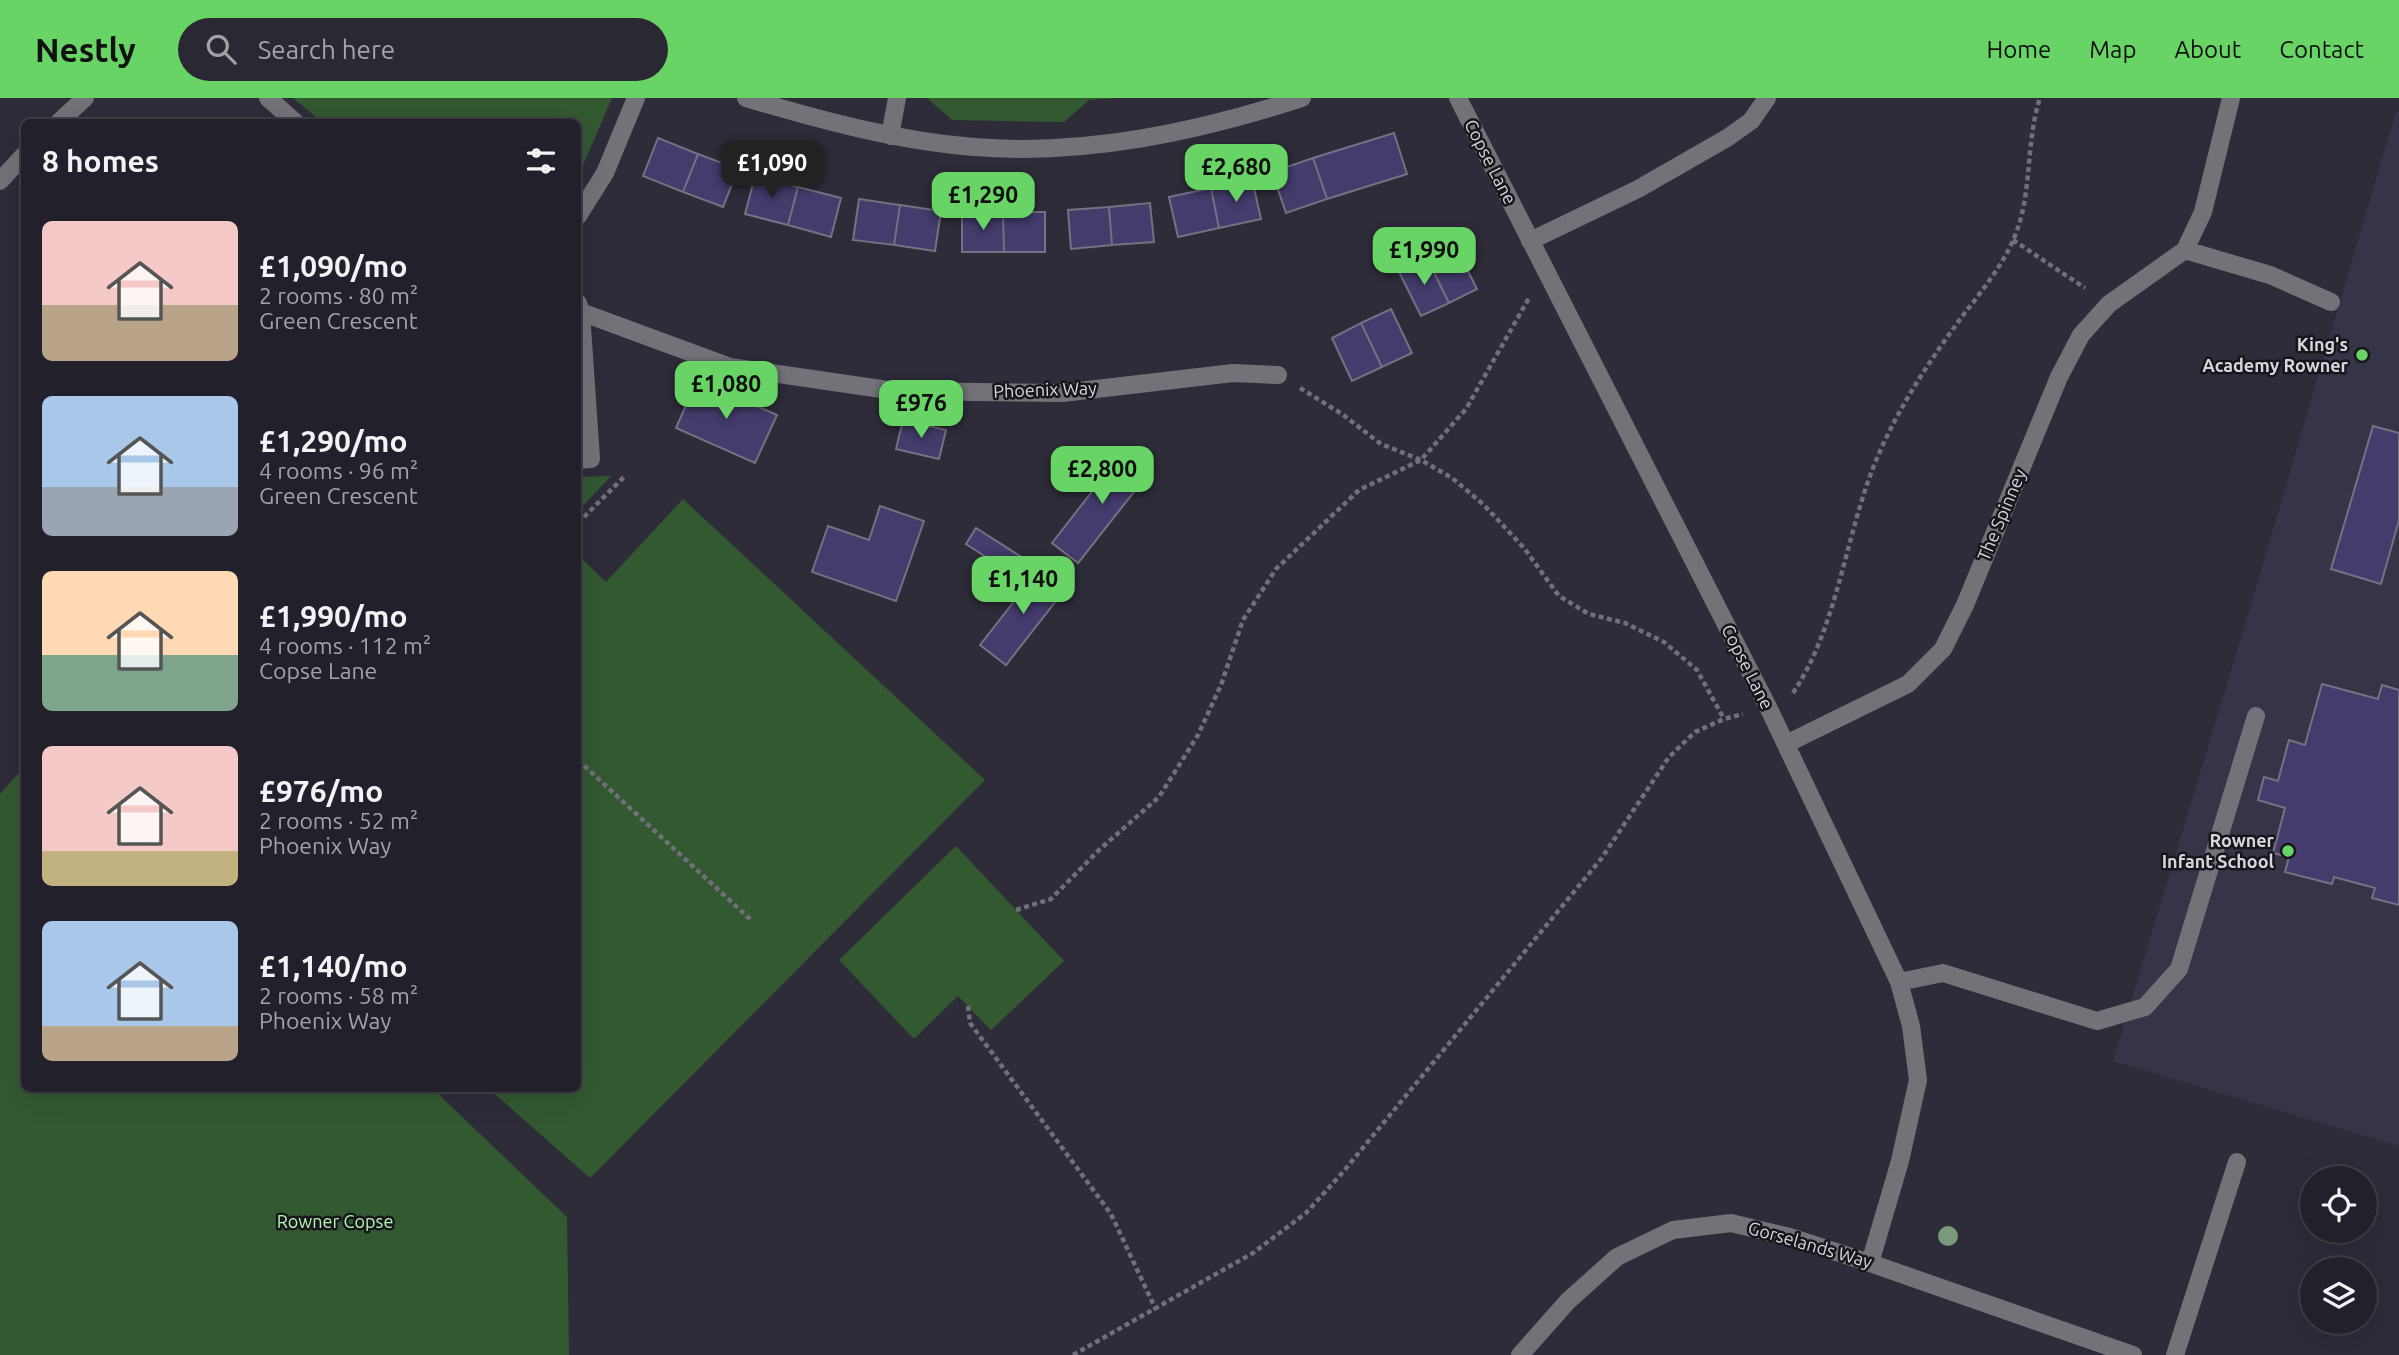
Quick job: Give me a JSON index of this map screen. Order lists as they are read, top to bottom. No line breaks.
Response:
{"streets":{"street":["Copse Lane","Phoenix Way","The Spinney","Gorselands Way"]},"crossings":[["Copse Lane","The Spinney"],["Copse Lane","Gorselands Way"]],"parks":["Rowner Copse"],"places":["King's Academy Rowner","Rowner Infant School"],"page":{"header":"Nestly","search":"Search here","nav":["Home","Map","About","Contact"],"heading":"8 homes","price":["£1,090","£2,680","£1,290","£1,990","£1,080","£976","£2,800","£1,140"],"list":[{"name":"£1,090/mo","note":"2 rooms · 80 m² · Green Crescent"},{"name":"£1,290/mo","note":"4 rooms · 96 m² · Green Crescent"},{"name":"£1,990/mo","note":"4 rooms · 112 m² · Copse Lane"},{"name":"£976/mo","note":"2 rooms · 52 m² · Phoenix Way"},{"name":"£1,140/mo","note":"2 rooms · 58 m² · Phoenix Way"}]}}
